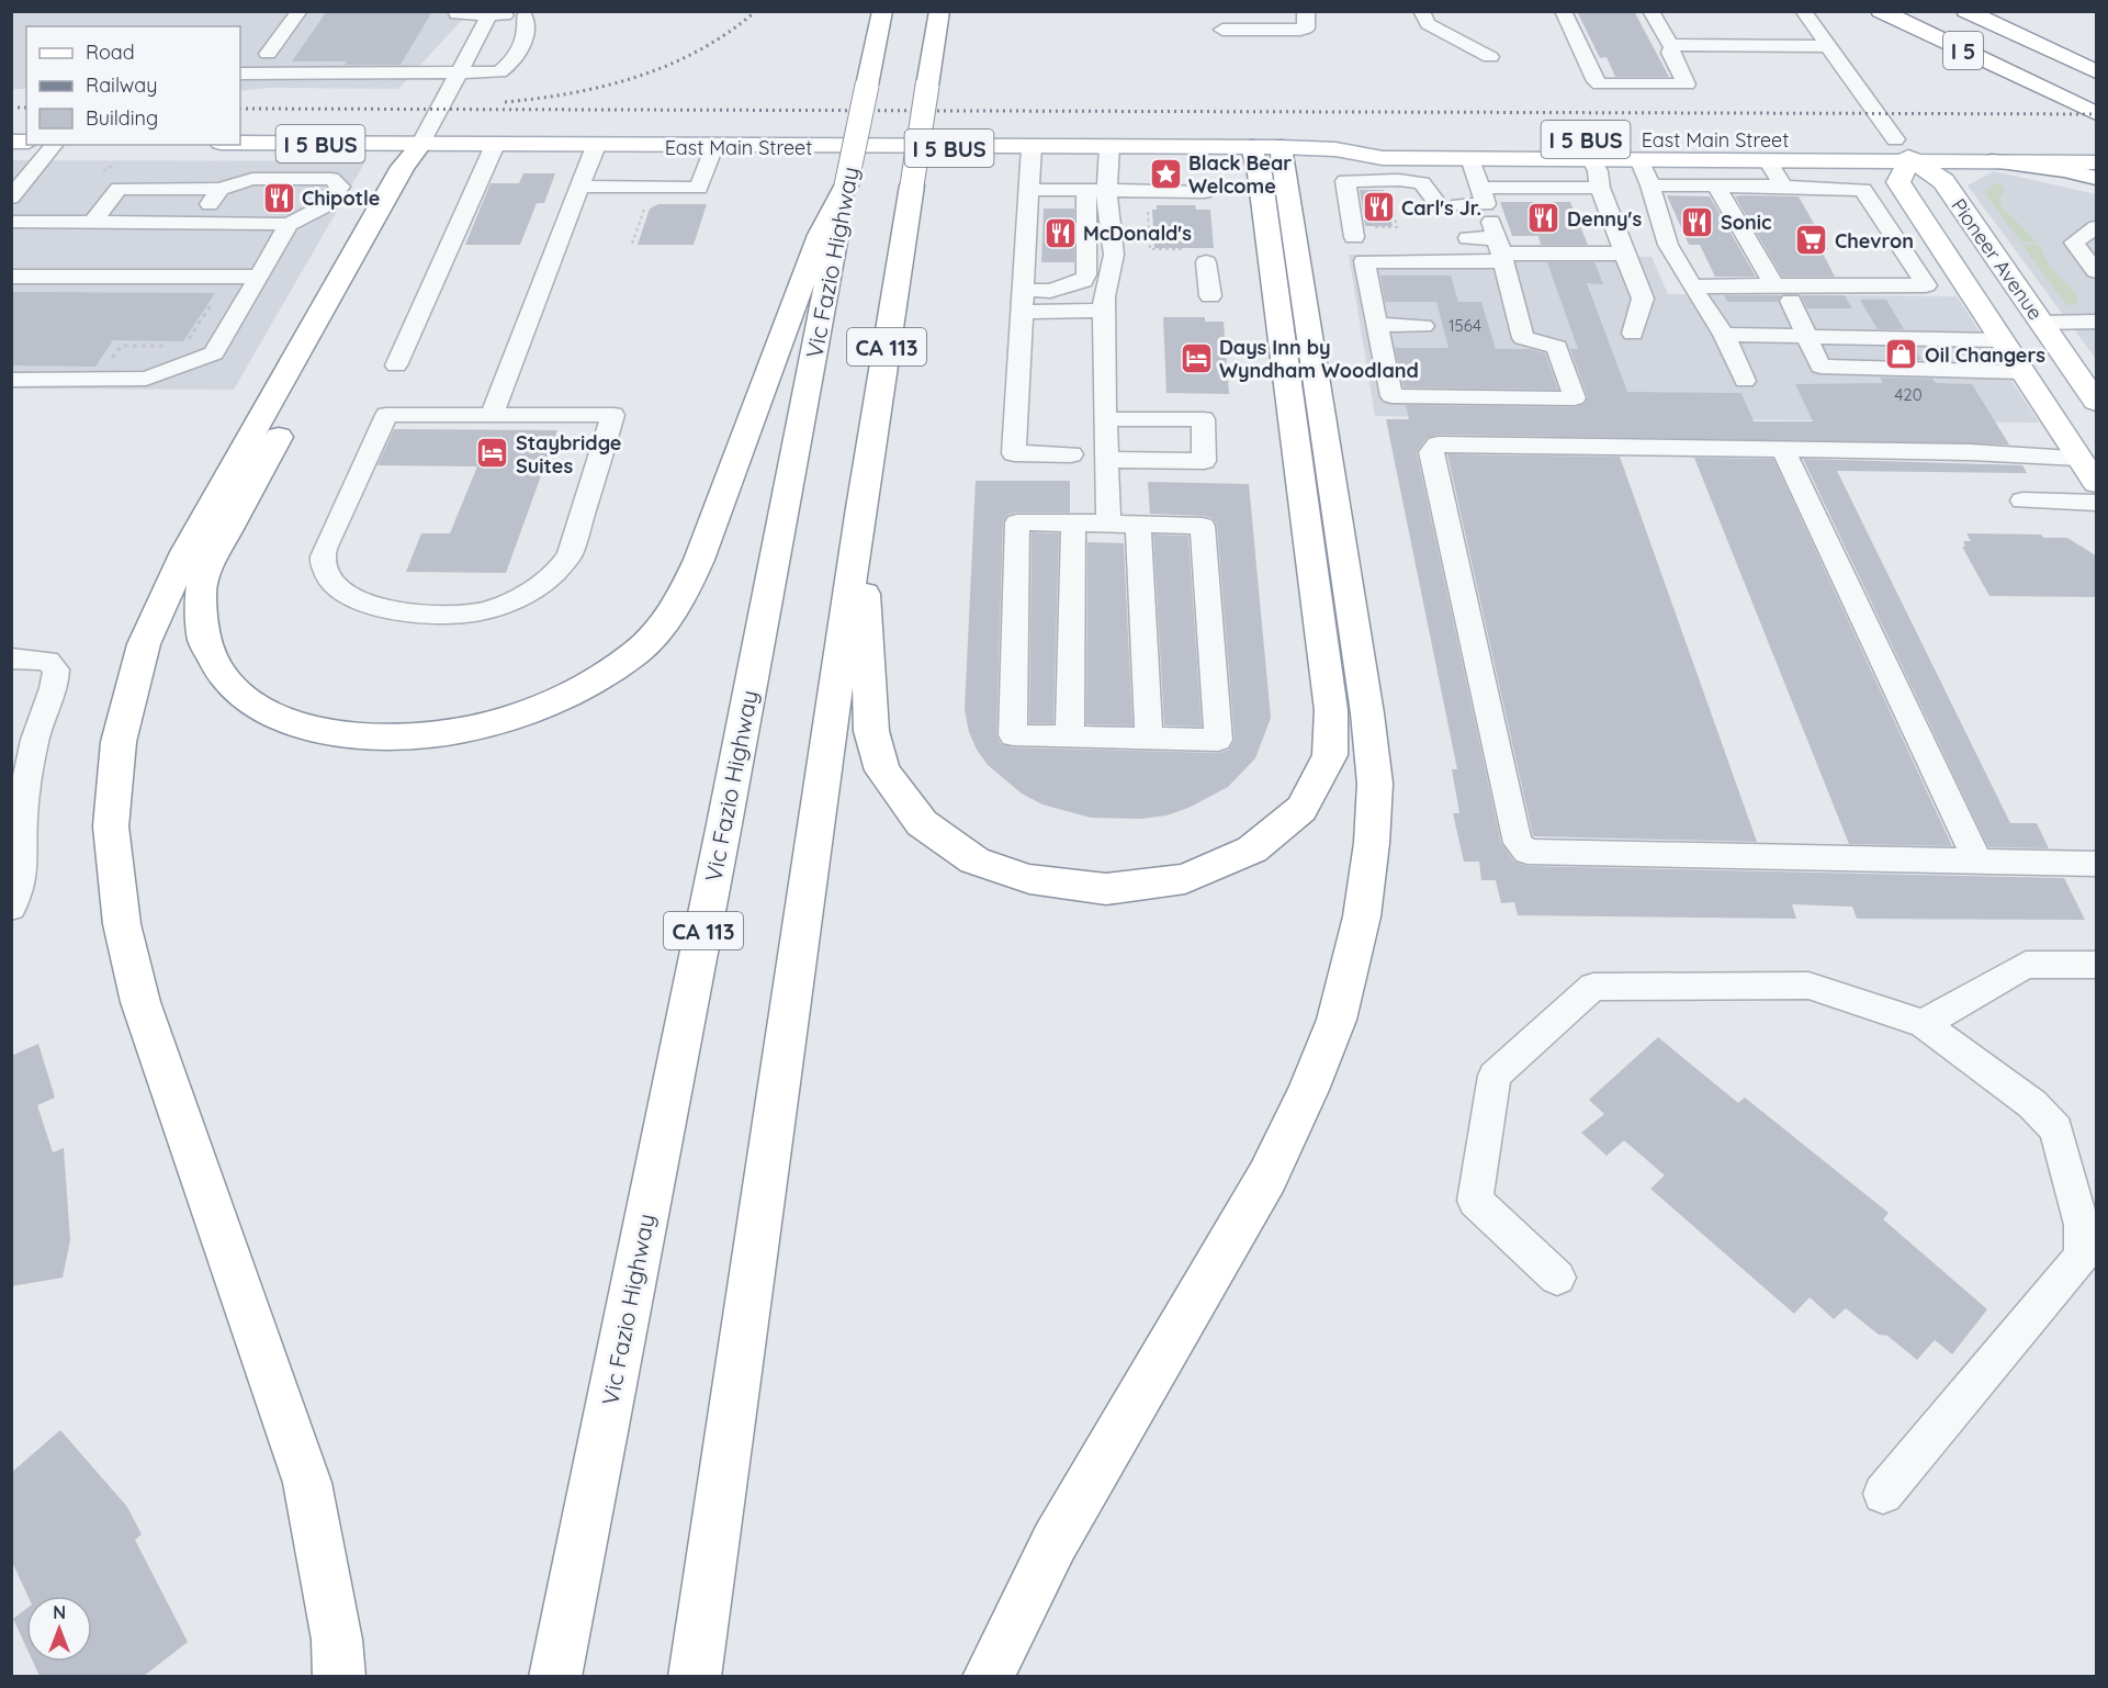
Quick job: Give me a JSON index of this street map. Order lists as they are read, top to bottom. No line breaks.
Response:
{"streets":{"main road":["I 5","I 5 BUS","East Main Street","Pioneer Avenue","Vic Fazio Highway","CA 113"]},"crossings":[["East Main Street","Pioneer Avenue"]],"places":{"place":["Black Bear Welcome"],"restaurant":["Chipotle","Carl's Jr.","Denny's","Sonic","McDonald's"],"supermarket":["Chevron"],"shop":["Oil Changers"],"hotel":["Days Inn by Wyndham Woodland","Staybridge Suites"]},"house_numbers":["1564","420"],"legend":["Road","Railway","Building"],"north":"top"}
